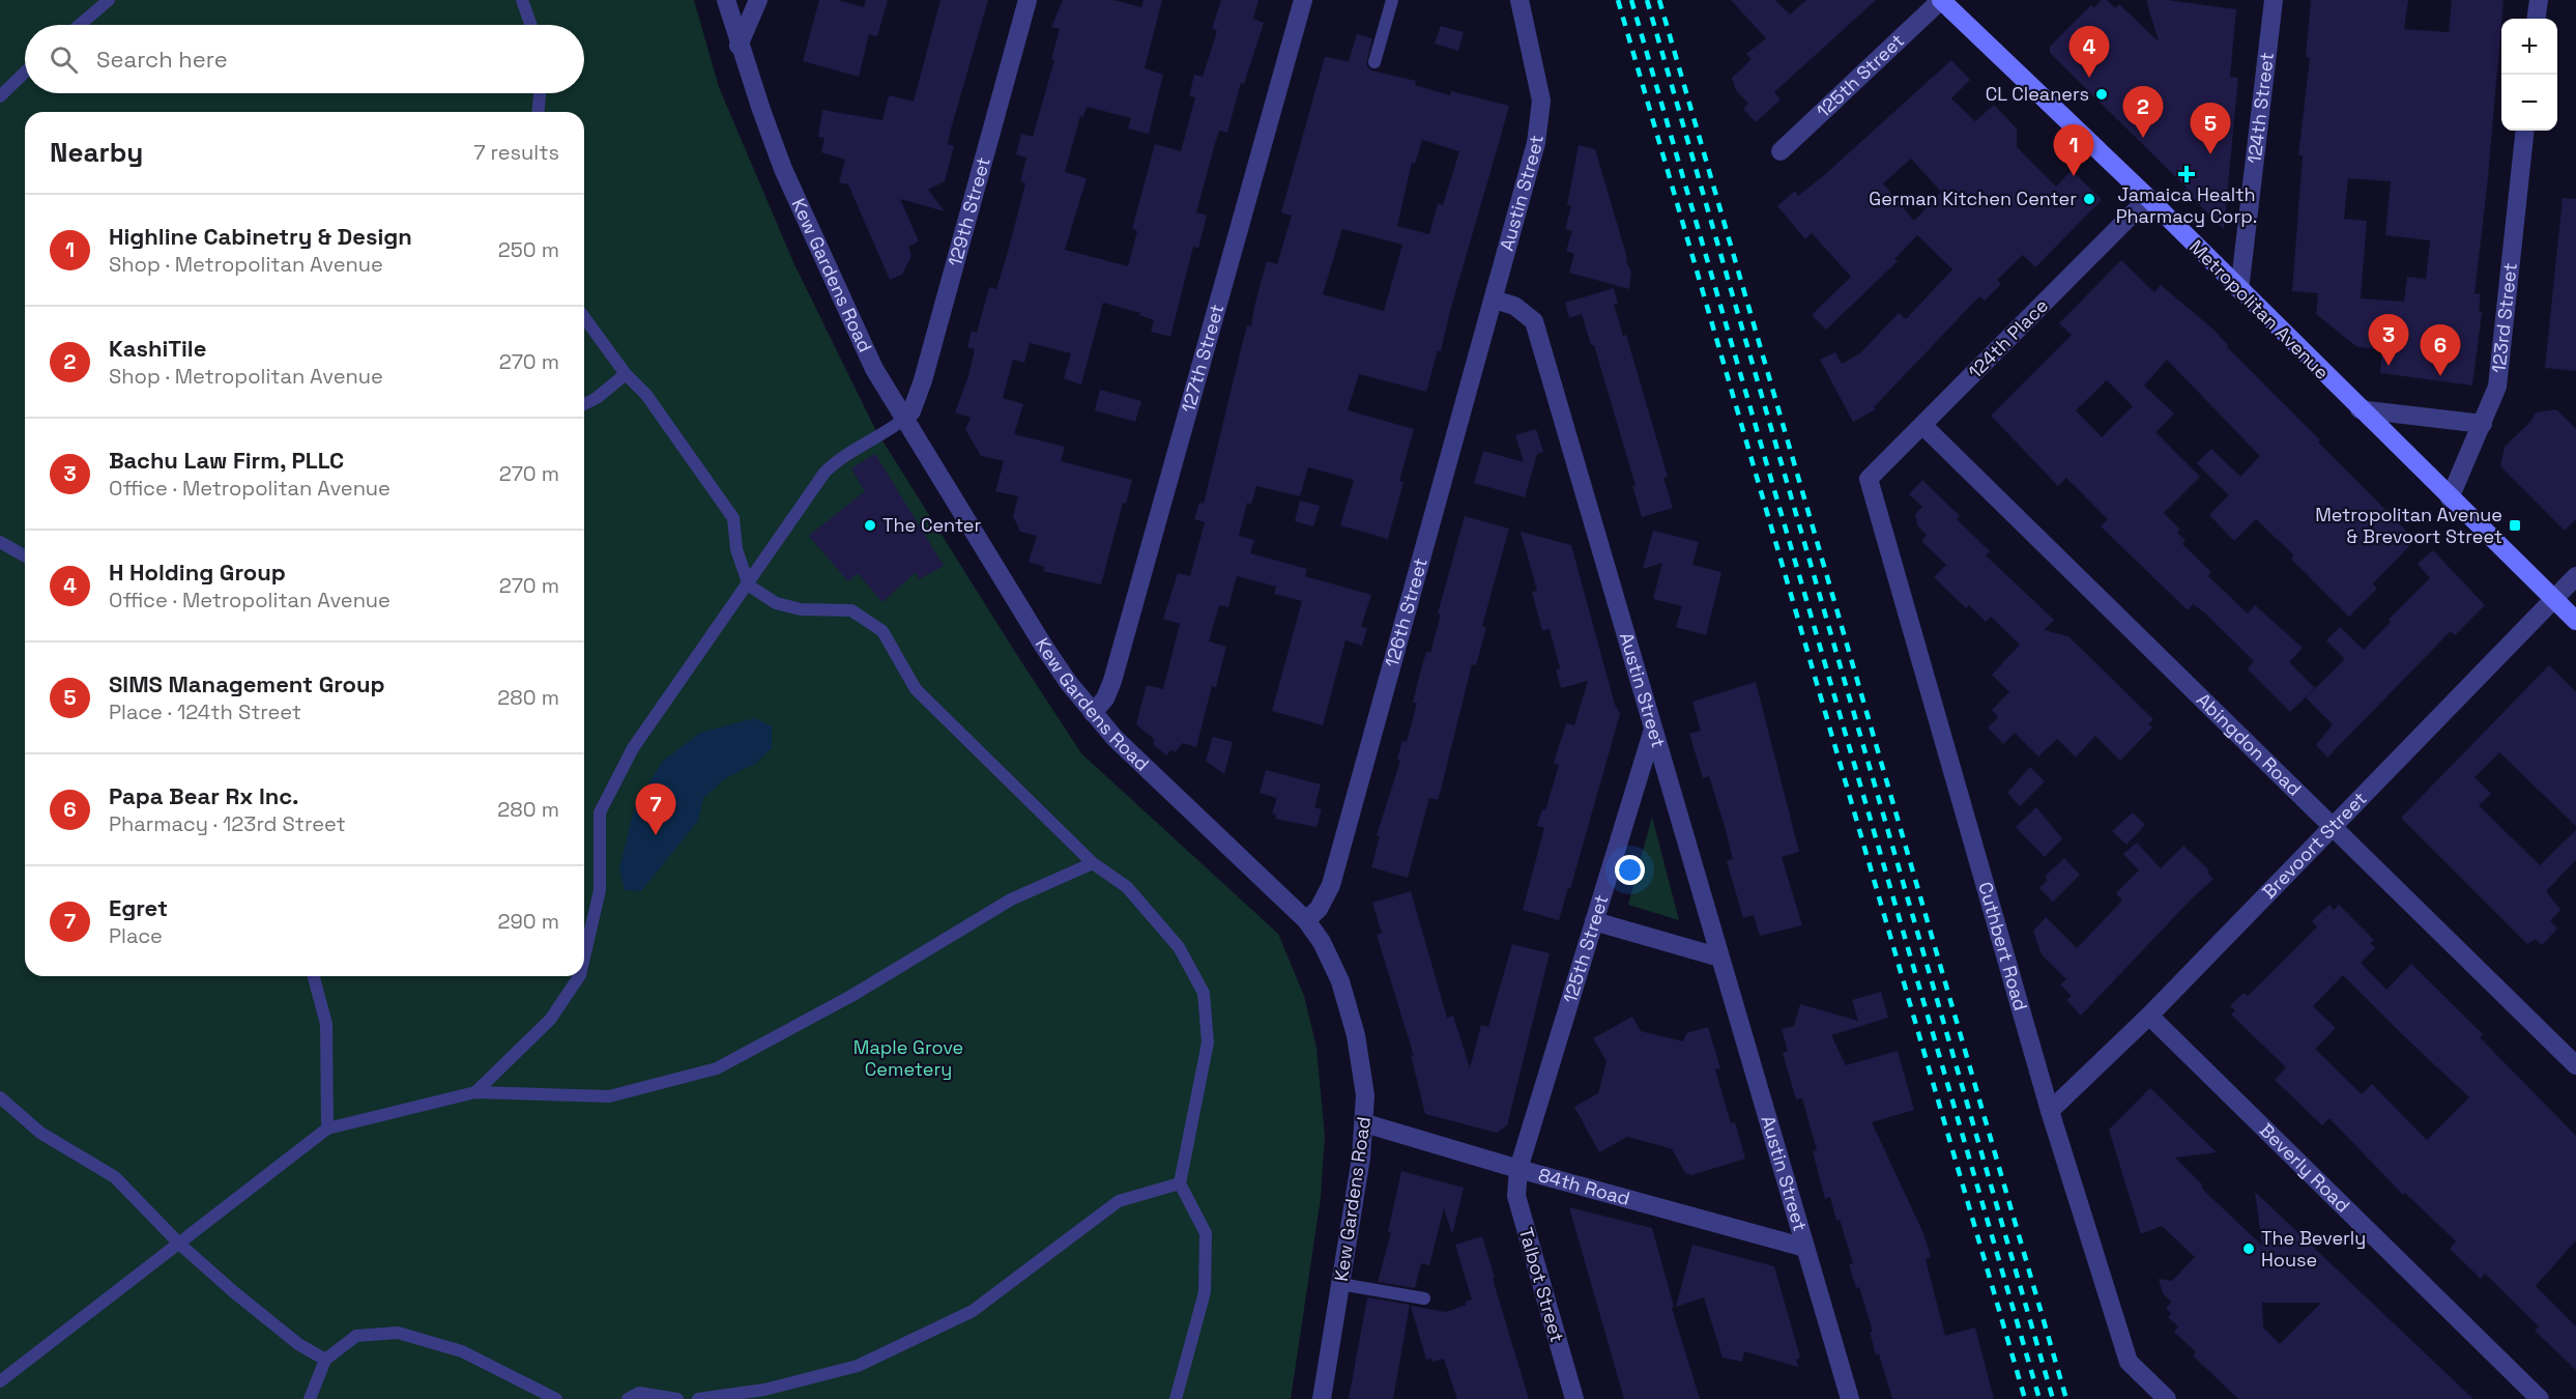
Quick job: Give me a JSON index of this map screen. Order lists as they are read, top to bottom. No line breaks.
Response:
{"streets":{"main road":["Metropolitan Avenue"],"street":["125th Street","124th Street","Austin Street","129th Street","Kew Gardens Road","123rd Street","124th Place","127th Street","126th Street","Abingdon Road","Brevoort Street","Cuthbert Road","Beverly Road","84th Road","Talbot Street"]},"crossings":[["125th Street","Austin Street"],["125th Street","Metropolitan Avenue"],["125th Street","84th Road"],["125th Street","Talbot Street"],["124th Street","Metropolitan Avenue"],["Austin Street","126th Street"],["Austin Street","84th Road"],["129th Street","Kew Gardens Road"],["Kew Gardens Road","127th Street"],["Kew Gardens Road","126th Street"],["Kew Gardens Road","84th Road"],["Metropolitan Avenue","123rd Street"],["Metropolitan Avenue","124th Place"],["Metropolitan Avenue","Brevoort Street"],["124th Place","Abingdon Road"],["124th Place","Cuthbert Road"],["Abingdon Road","Brevoort Street"],["Brevoort Street","Cuthbert Road"],["Brevoort Street","Beverly Road"],["84th Road","Talbot Street"]],"parks":["Maple Grove Cemetery"],"places":{"other":["CL Cleaners","German Kitchen Center","The Center","The Beverly House"],"health":["Jamaica Health Pharmacy Corp."],"transit":["Metropolitan Avenue & Brevoort Street"]},"page":{"map_buttons":["+","−"],"search":"Search here","pins":["4","2","5","1","3","6","7"],"heading":["Nearby","7 results"],"list":[{"mark":"1","name":"Highline Cabinetry & Design","note":"Shop · Metropolitan Avenue","value":"250 m"},{"mark":"2","name":"KashiTile","note":"Shop · Metropolitan Avenue","value":"270 m"},{"mark":"3","name":"Bachu Law Firm, PLLC","note":"Office · Metropolitan Avenue","value":"270 m"},{"mark":"4","name":"H Holding Group","note":"Office · Metropolitan Avenue","value":"270 m"},{"mark":"5","name":"SIMS Management Group","note":"Place · 124th Street","value":"280 m"},{"mark":"6","name":"Papa Bear Rx Inc.","note":"Pharmacy · 123rd Street","value":"280 m"},{"mark":"7","name":"Egret","note":"Place","value":"290 m"}]}}
